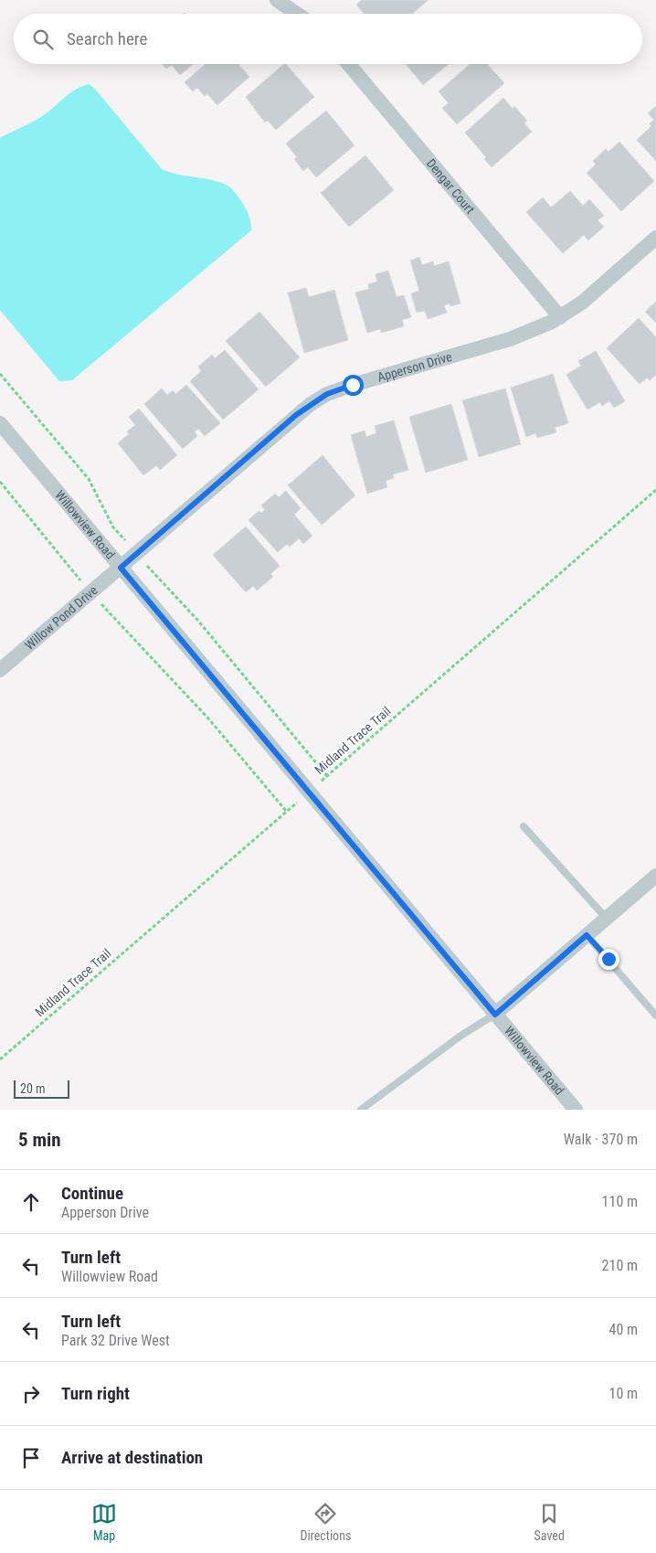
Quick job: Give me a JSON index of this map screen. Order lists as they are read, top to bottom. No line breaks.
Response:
{"streets":{"street":["Dengar Court","Apperson Drive","Willowview Road","Willow Pond Drive"],"path":["Midland Trace Trail"]},"crossings":[["Dengar Court","Apperson Drive"],["Apperson Drive","Willowview Road"],["Apperson Drive","Willow Pond Drive"],["Willowview Road","Willow Pond Drive"],["Willowview Road","Midland Trace Trail"]],"scale_bar":"20 m","page":{"search":"Search here","scale":"20 m","heading":["5 min","Walk · 370 m"],"list":[["Continue","Apperson Drive","110 m"],["Turn left","Willowview Road","210 m"],["Turn left","Park 32 Drive West","40 m"],["Turn right","10 m"],"Arrive at destination"],"nav":["Map","Directions","Saved"]}}
